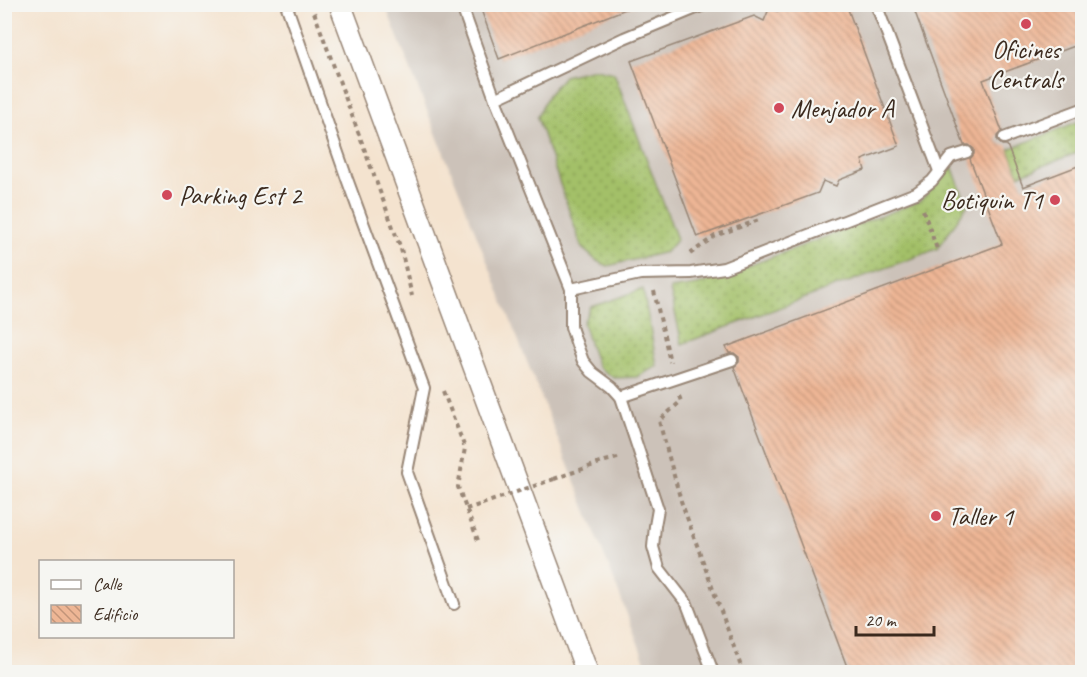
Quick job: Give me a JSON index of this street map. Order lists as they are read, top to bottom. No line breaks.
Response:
{"places":["Oficines Centrals","Menjador A","Parking Est 2","Botiquin T1","Taller 1"],"legend":["Calle","Edificio"],"scale_bar":"20 m"}
